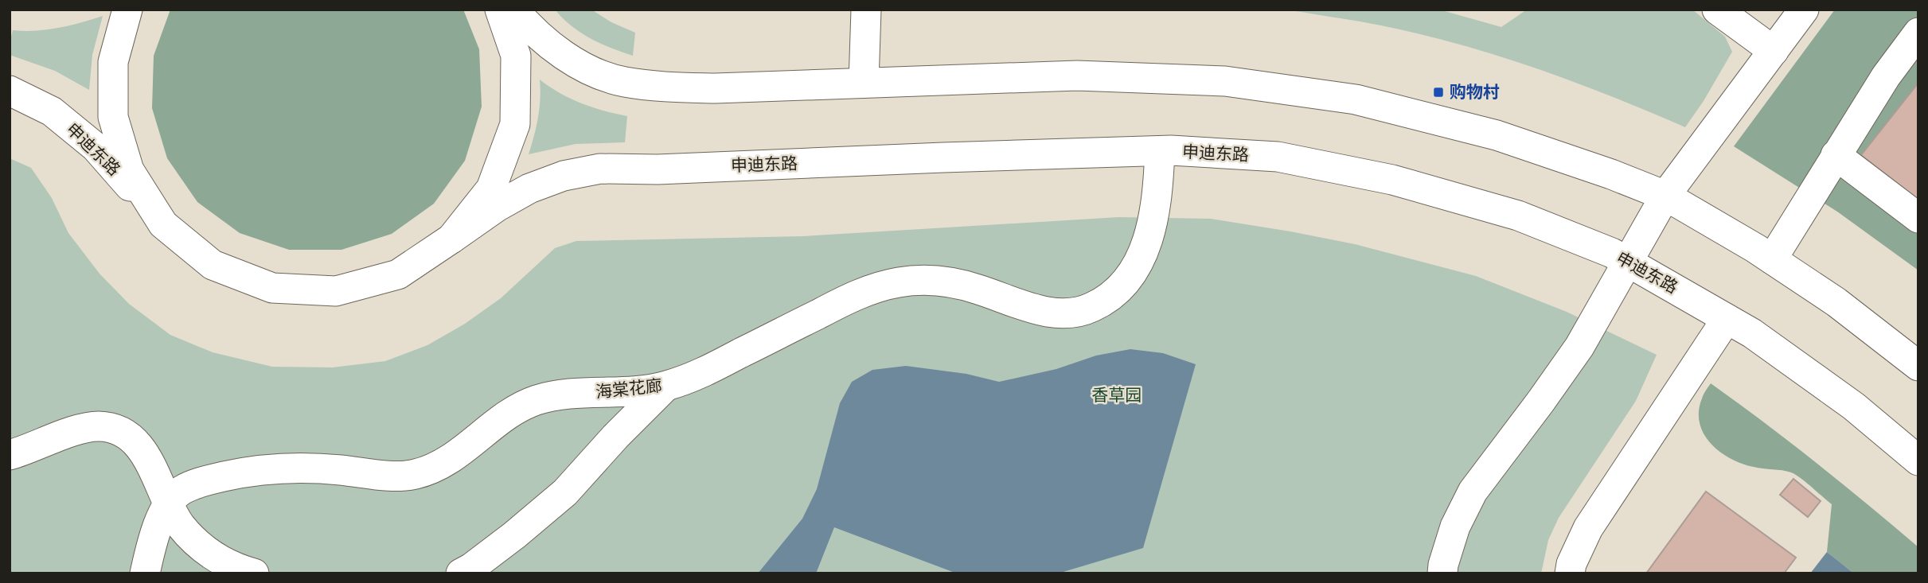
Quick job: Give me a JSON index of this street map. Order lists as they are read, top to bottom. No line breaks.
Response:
{"streets":{"street":["申迪东路","海棠花廊"]},"crossings":[["申迪东路","海棠花廊"]],"parks":["香草园"],"places":{"transit":["购物村"]}}
